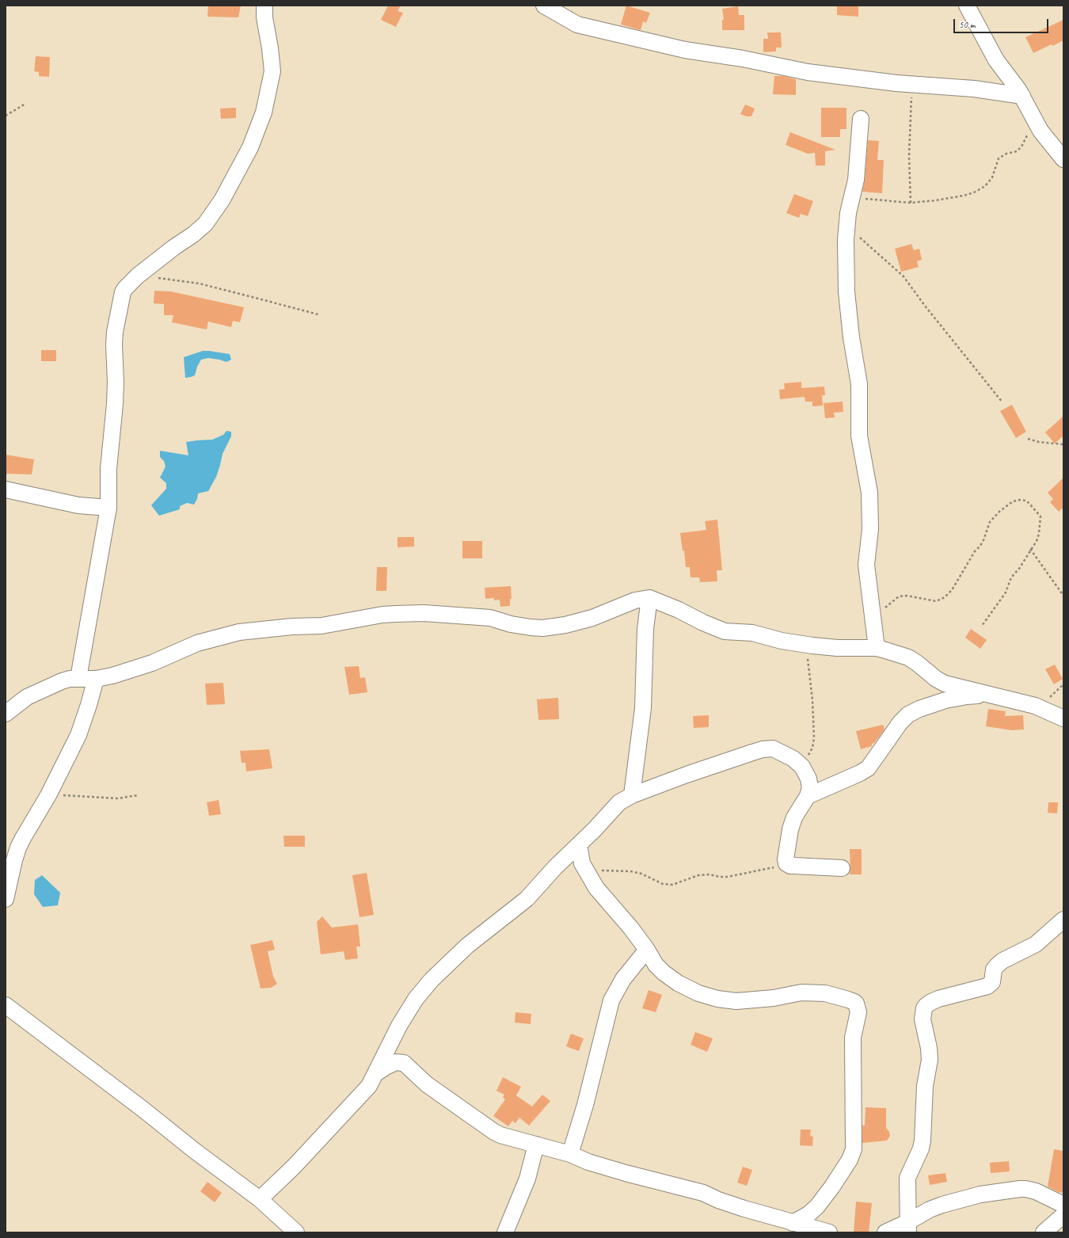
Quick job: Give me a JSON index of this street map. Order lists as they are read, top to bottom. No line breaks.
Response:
{"scale_bar":"50 m"}
